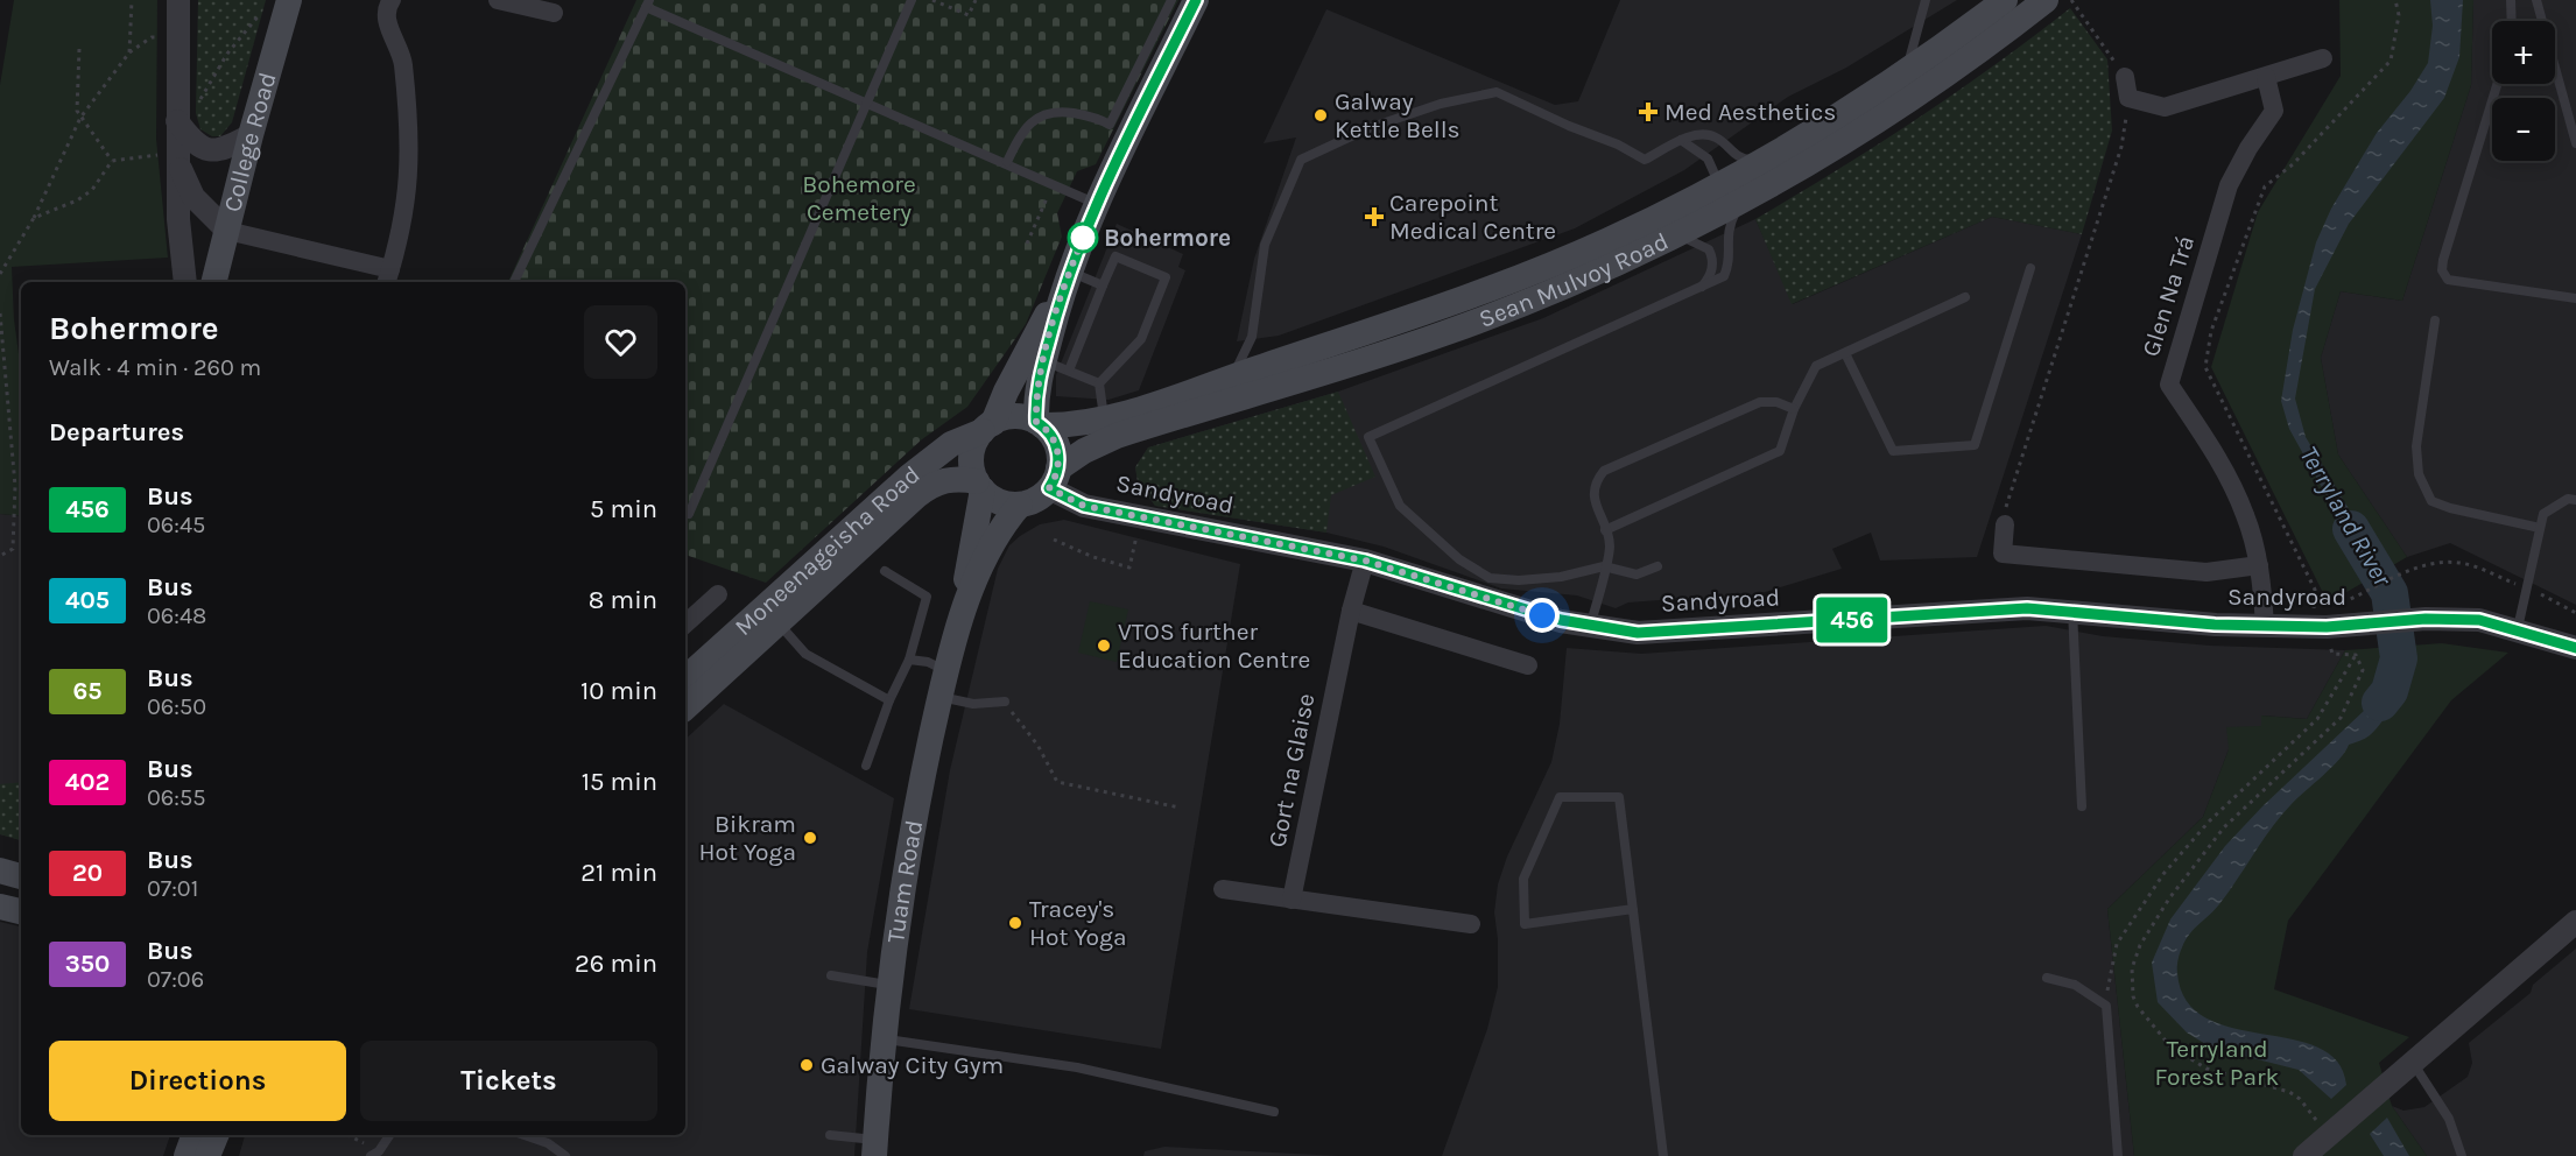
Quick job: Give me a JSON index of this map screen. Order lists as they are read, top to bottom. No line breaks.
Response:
{"streets":{"main road":["College Road","Sean Mulvoy Road","Moneenageisha Road","Tuam Road"],"street":["Glen Na Trá","Sandyroad","Gort na Glaise"]},"crossings":[["Sean Mulvoy Road","Sandyroad"],["Sean Mulvoy Road","Moneenageisha Road"],["Sean Mulvoy Road","Tuam Road"],["Glen Na Trá","Sandyroad"],["Sandyroad","Moneenageisha Road"],["Sandyroad","Gort na Glaise"],["Sandyroad","Tuam Road"],["Moneenageisha Road","Tuam Road"]],"water":["Terryland River"],"parks":["Bohemore Cemetery","Terryland Forest Park"],"places":{"health":["Med Aesthetics","Carepoint Medical Centre"],"other":["Galway Kettle Bells","Bohermore","VTOS further Education Centre","Bikram Hot Yoga","Tracey's Hot Yoga","Galway City Gym"]},"lines":["bus line 456"],"page":{"on_map":"456","map_buttons":["+","−"],"heading":[["Bohermore","Walk · 4 min · 260 m"],"Departures"],"list":[{"mark":"456","name":"Bus","note":"06:45","value":"5 min"},{"mark":"405","name":"Bus","note":"06:48","value":"8 min"},{"mark":"65","name":"Bus","note":"06:50","value":"10 min"},{"mark":"402","name":"Bus","note":"06:55","value":"15 min"},{"mark":"20","name":"Bus","note":"07:01","value":"21 min"},{"mark":"350","name":"Bus","note":"07:06","value":"26 min"}],"buttons":["Directions","Tickets"]}}
